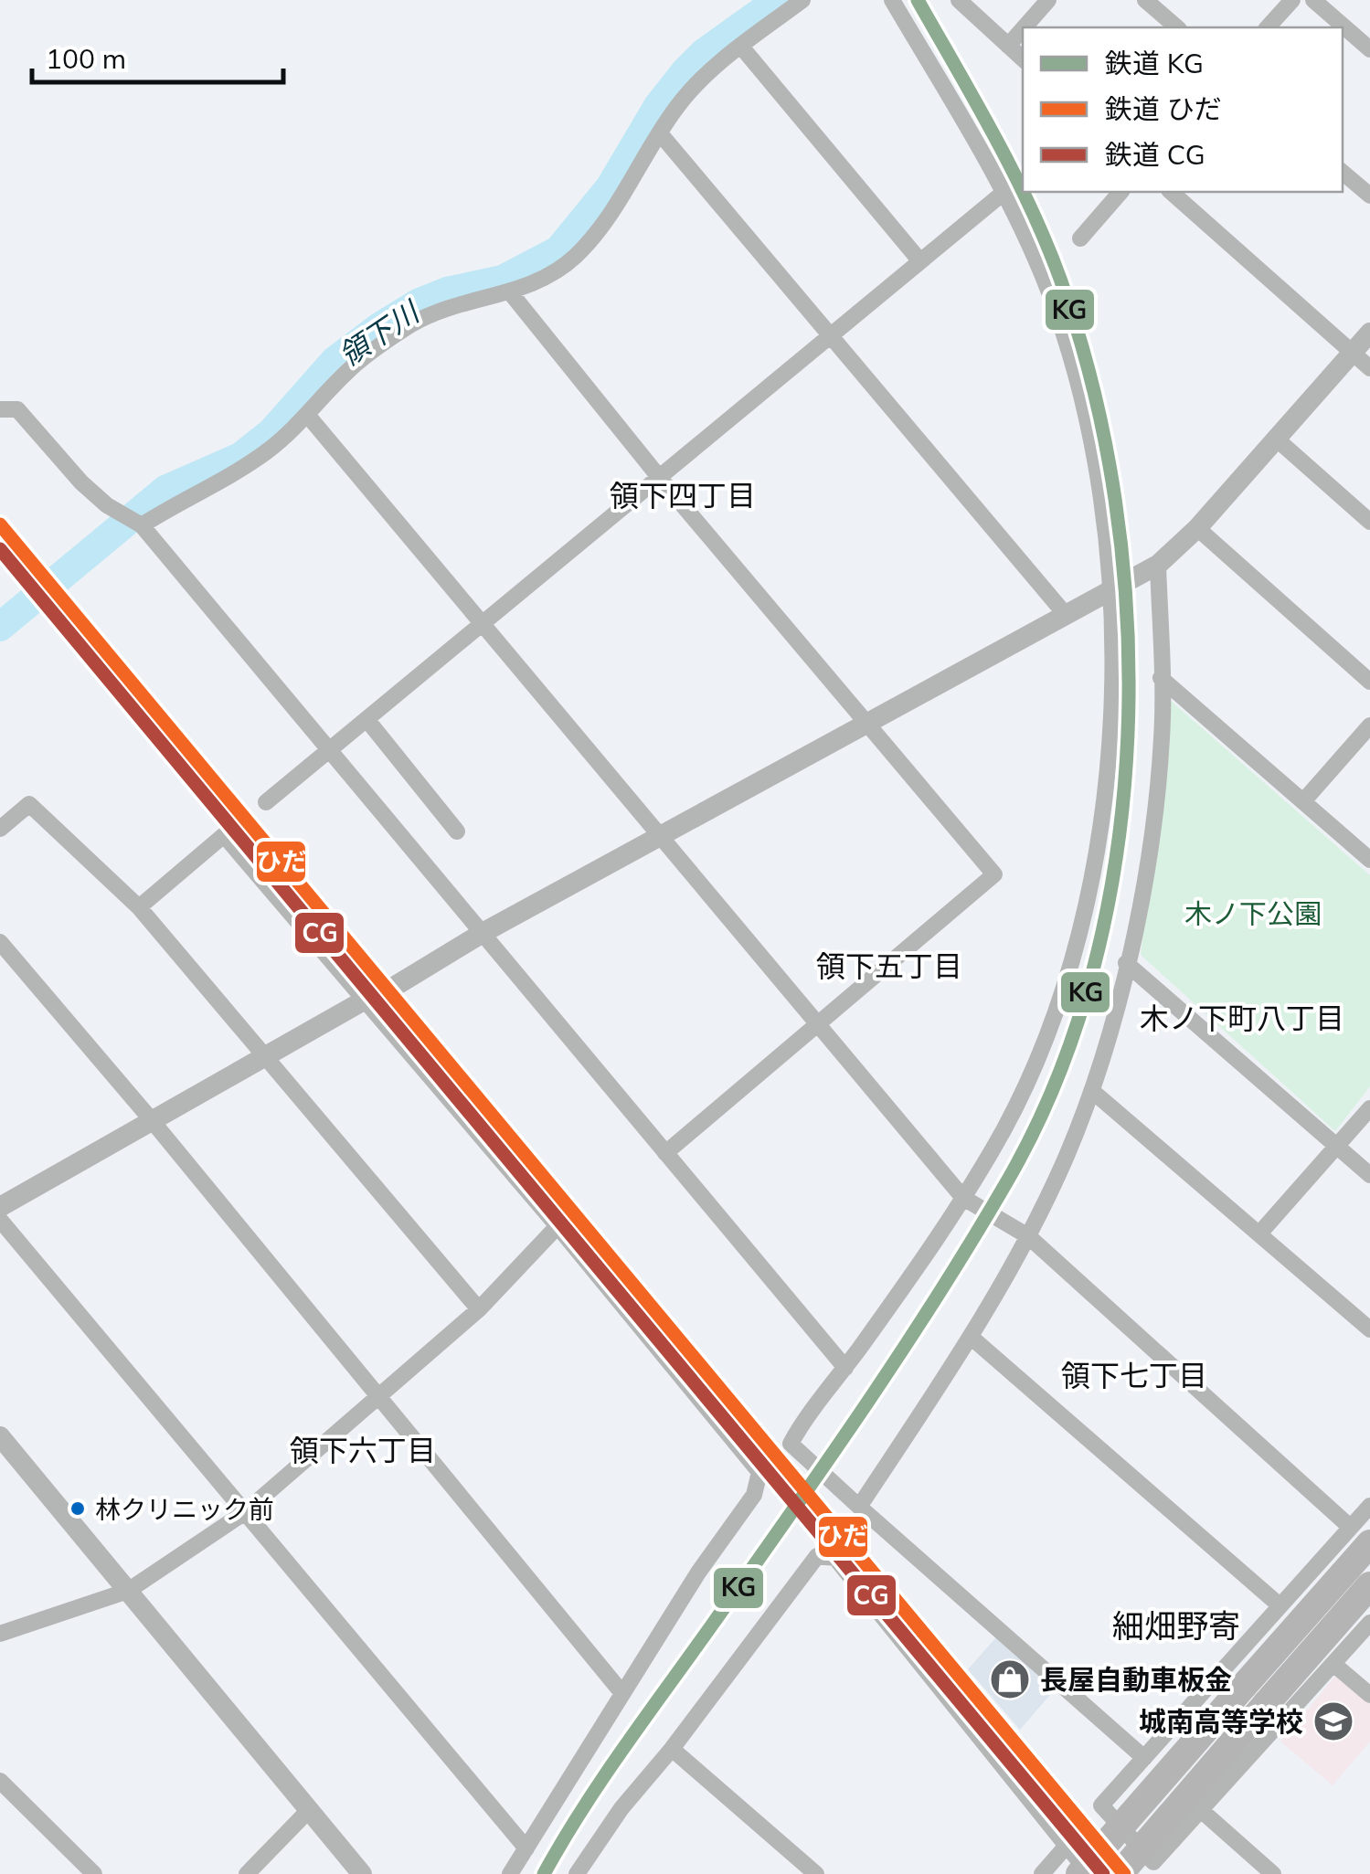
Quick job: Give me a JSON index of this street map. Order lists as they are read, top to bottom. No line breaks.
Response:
{"districts":["領下四丁目","領下五丁目","木ノ下町八丁目","領下七丁目","領下六丁目","細畑野寄"],"water":["領下川"],"parks":["木ノ下公園"],"places":{"other":["林クリニック前"],"shop":["長屋自動車板金"],"school or university":["城南高等学校"]},"lines":["rail line KG","rail line ひだ","rail line CG"],"legend":["鉄道 KG","鉄道 ひだ","鉄道 CG"],"scale_bar":"100 m"}
